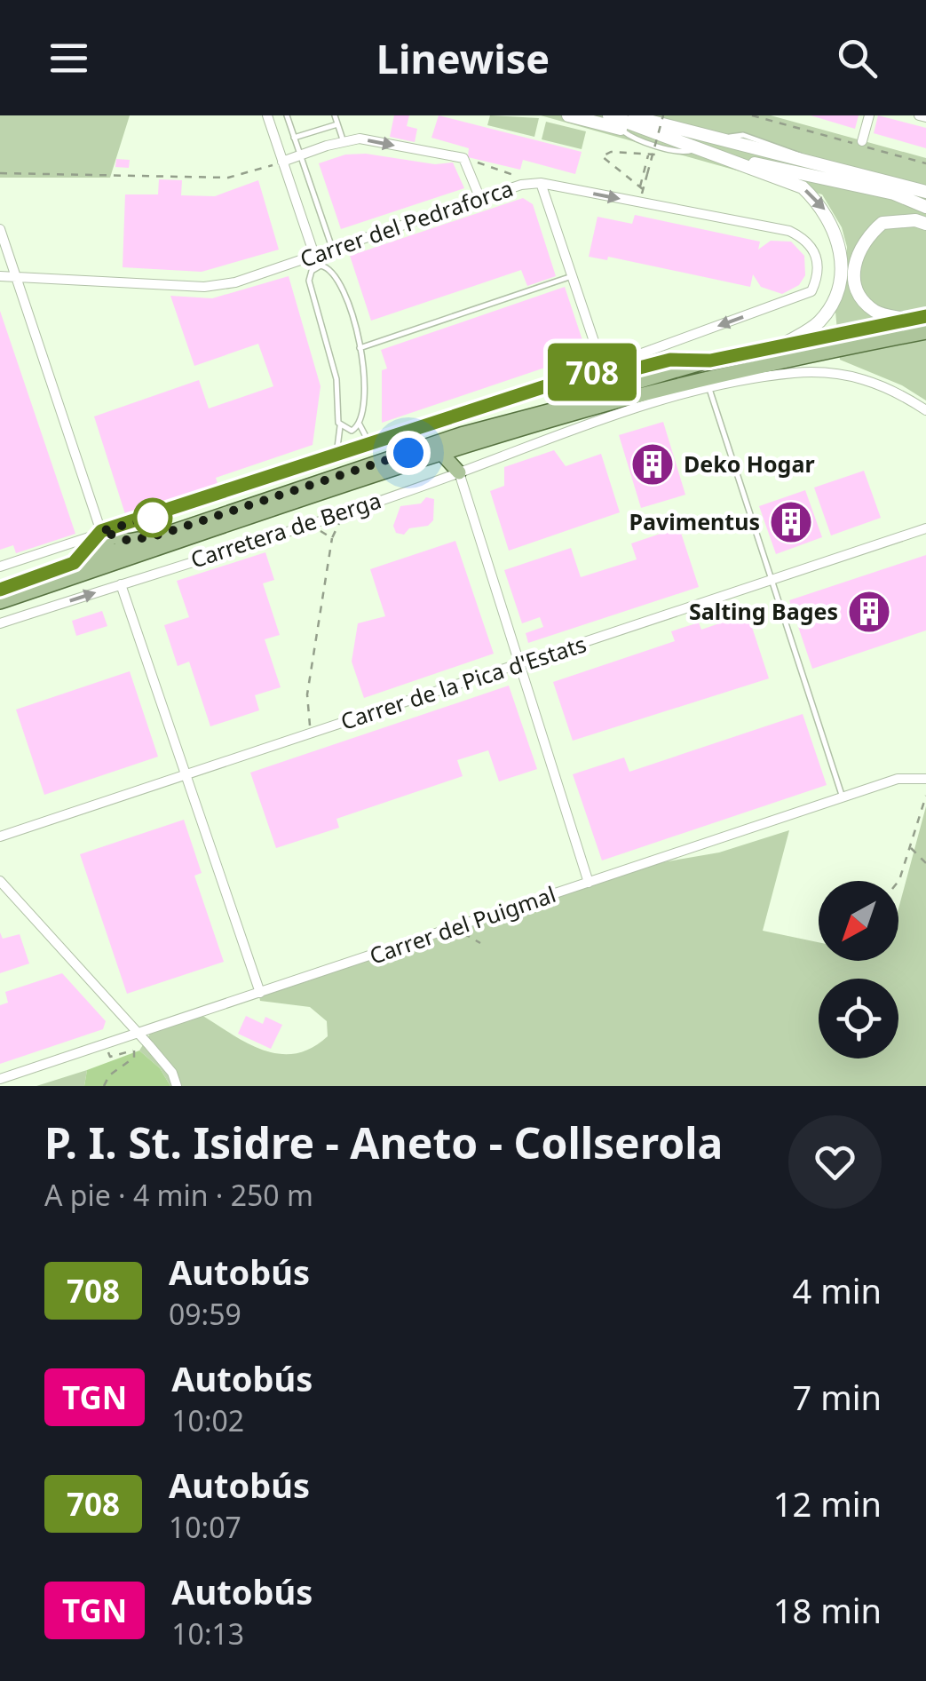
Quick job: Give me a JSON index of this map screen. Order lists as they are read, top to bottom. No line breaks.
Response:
{"streets":{"street":["Carrer del Pedraforca","Carretera de Berga","Carrer de la Pica d'Estats","Carrer del Puigmal"]},"places":{"building":["Deko Hogar","Pavimentus","Salting Bages"]},"lines":["bus line 708"],"north":"bottom left","page":{"header":"Linewise","on_map":"708","heading":["P. I. St. Isidre - Aneto - Collserola","A pie · 4 min · 250 m"],"list":[{"mark":"708","name":"Autobús","note":"09:59","value":"4 min"},{"mark":"TGN","name":"Autobús","note":"10:02","value":"7 min"},{"mark":"708","name":"Autobús","note":"10:07","value":"12 min"},{"mark":"TGN","name":"Autobús","note":"10:13","value":"18 min"}]}}
